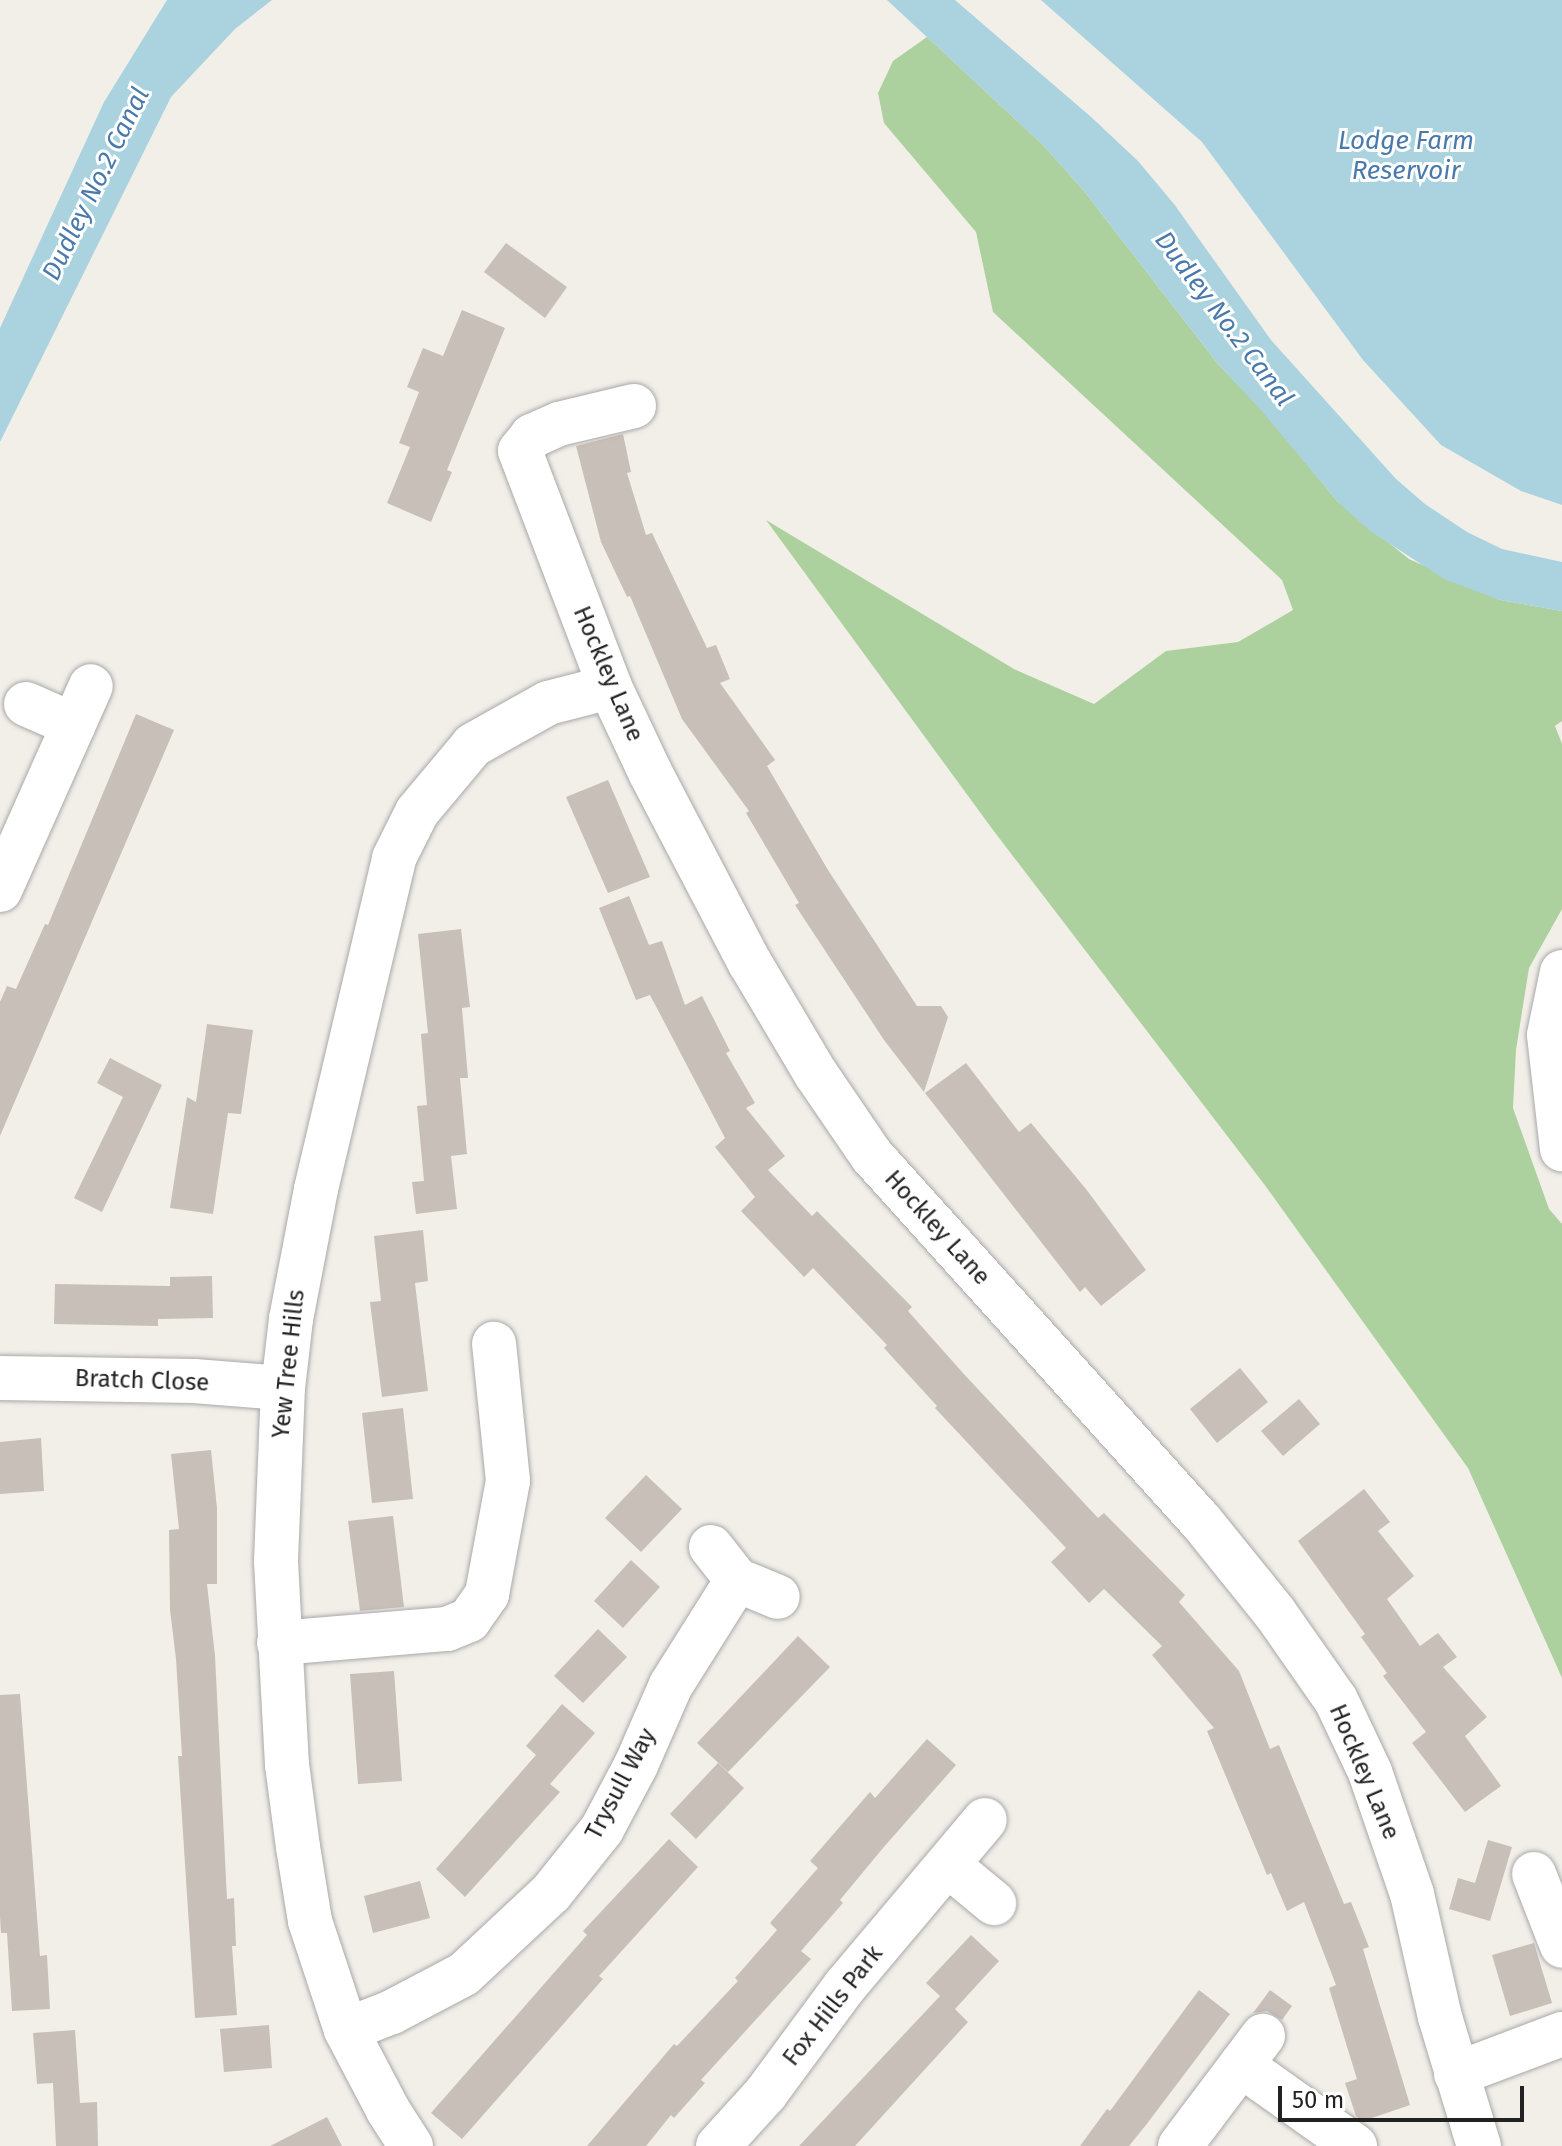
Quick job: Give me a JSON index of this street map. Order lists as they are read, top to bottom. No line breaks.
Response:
{"streets":{"street":["Hockley Lane","Yew Tree Hills","Bratch Close","Trysull Way","Fox Hills Park"]},"crossings":[["Hockley Lane","Yew Tree Hills"],["Yew Tree Hills","Bratch Close"],["Yew Tree Hills","Trysull Way"]],"water":["Lodge Farm Reservoir","Dudley No.2 Canal"],"scale_bar":"50 m"}
